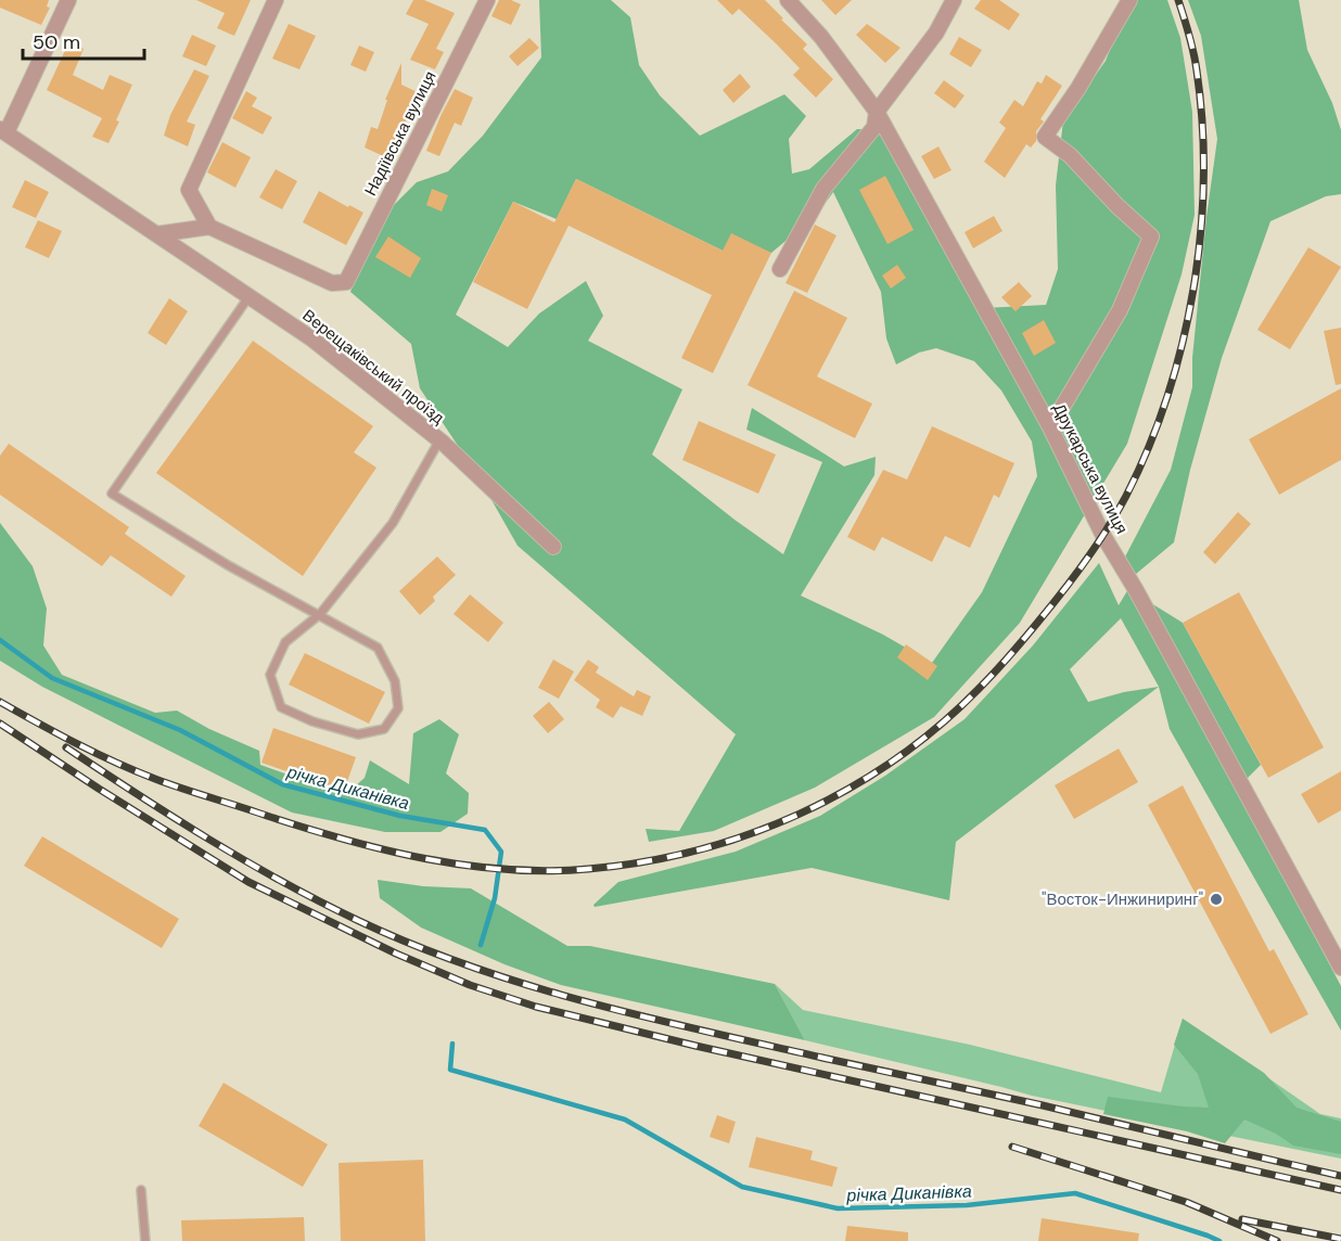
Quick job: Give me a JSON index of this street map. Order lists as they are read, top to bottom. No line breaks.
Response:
{"streets":{"street":["Надіївська вулиця","Верещаківський проїзд","Друкарська вулиця"]},"water":["річка Диканівка"],"places":["\"Восток-Инжиниринг\""],"scale_bar":"50 m"}
